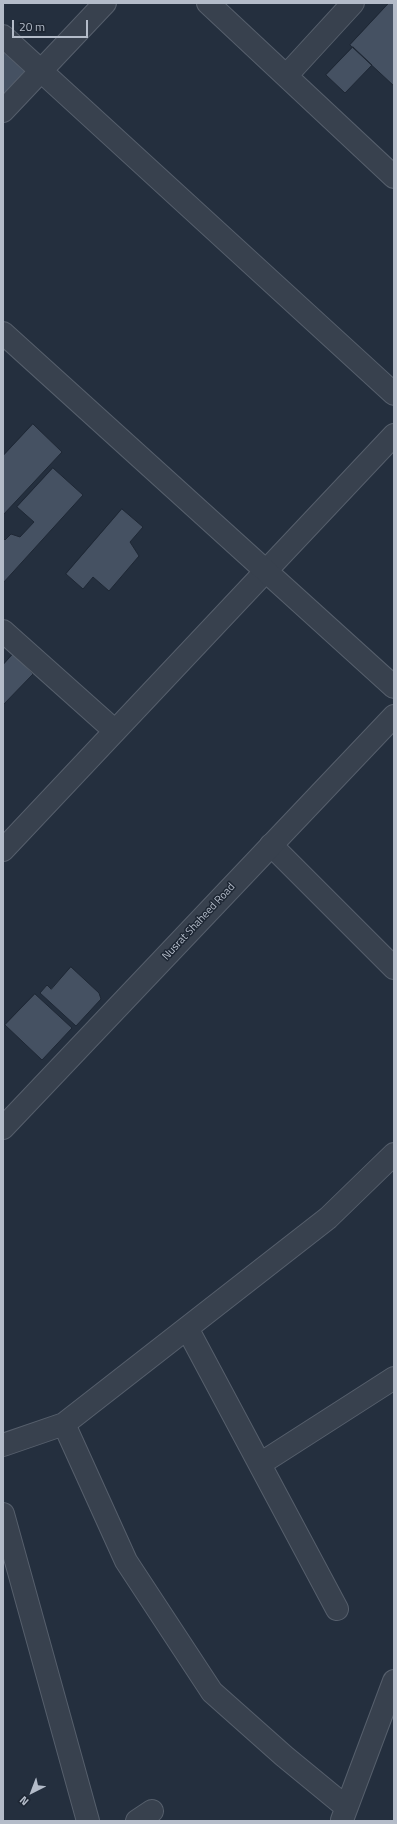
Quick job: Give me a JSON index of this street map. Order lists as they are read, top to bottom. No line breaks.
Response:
{"streets":{"street":["Nusrat Shaheed Road"]},"scale_bar":"20 m","north":"bottom left"}
